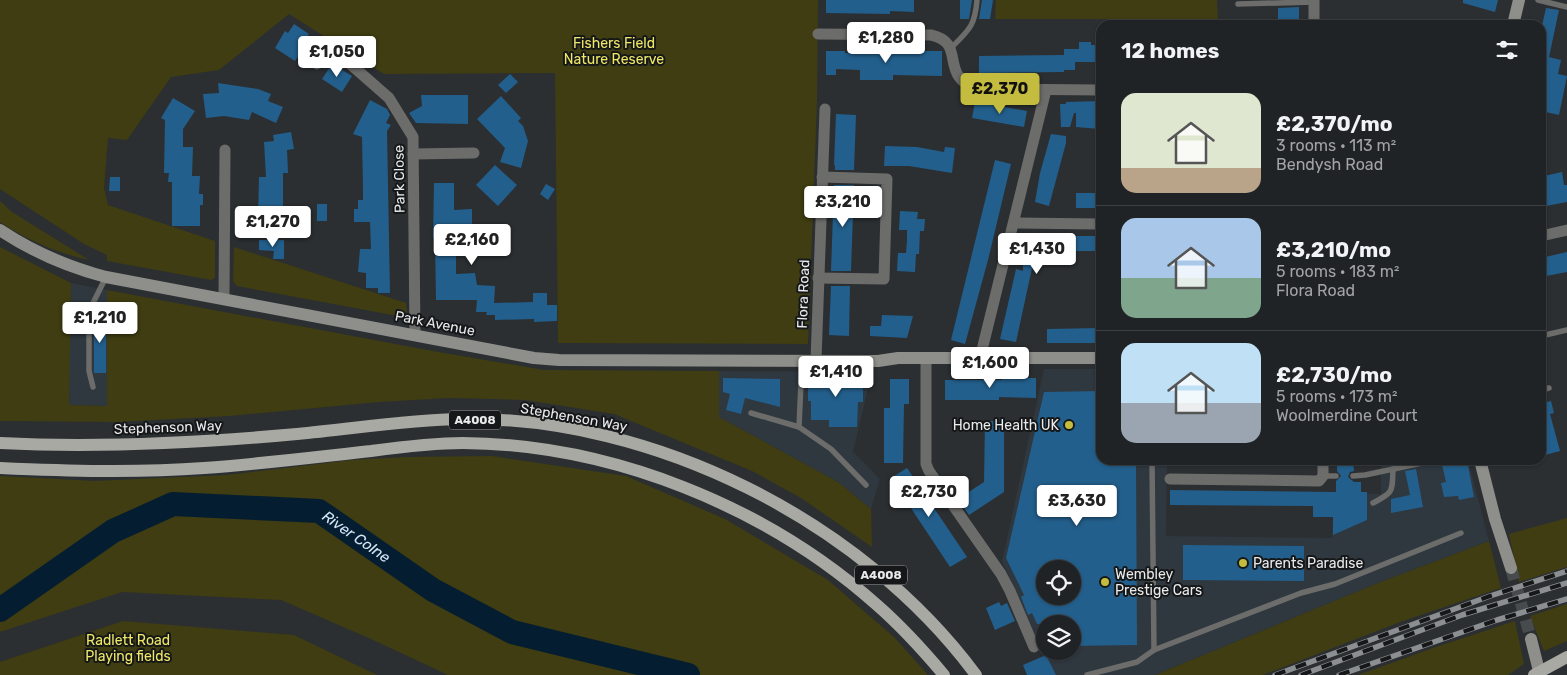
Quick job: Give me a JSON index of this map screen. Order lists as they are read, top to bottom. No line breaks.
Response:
{"streets":{"main road":["Stephenson Way","A4008"],"street":["Park Close","Flora Road","Park Avenue"]},"crossings":[["Park Close","Park Avenue"],["Flora Road","Park Avenue"]],"water":["River Colne"],"parks":["Fishers Field Nature Reserve","Radlett Road Playing fields"],"places":["Home Health UK","Parents Paradise","Wembley Prestige Cars"],"page":{"heading":"12 homes","price":["£1,280","£1,050","£2,370","£3,210","£1,270","£2,160","£1,430","£1,210","£1,600","£1,410","£2,730","£3,630"],"list":[{"name":"£2,370/mo","note":"3 rooms · 113 m² · Bendysh Road"},{"name":"£3,210/mo","note":"5 rooms · 183 m² · Flora Road"},{"name":"£2,730/mo","note":"5 rooms · 173 m² · Woolmerdine Court"}]}}
